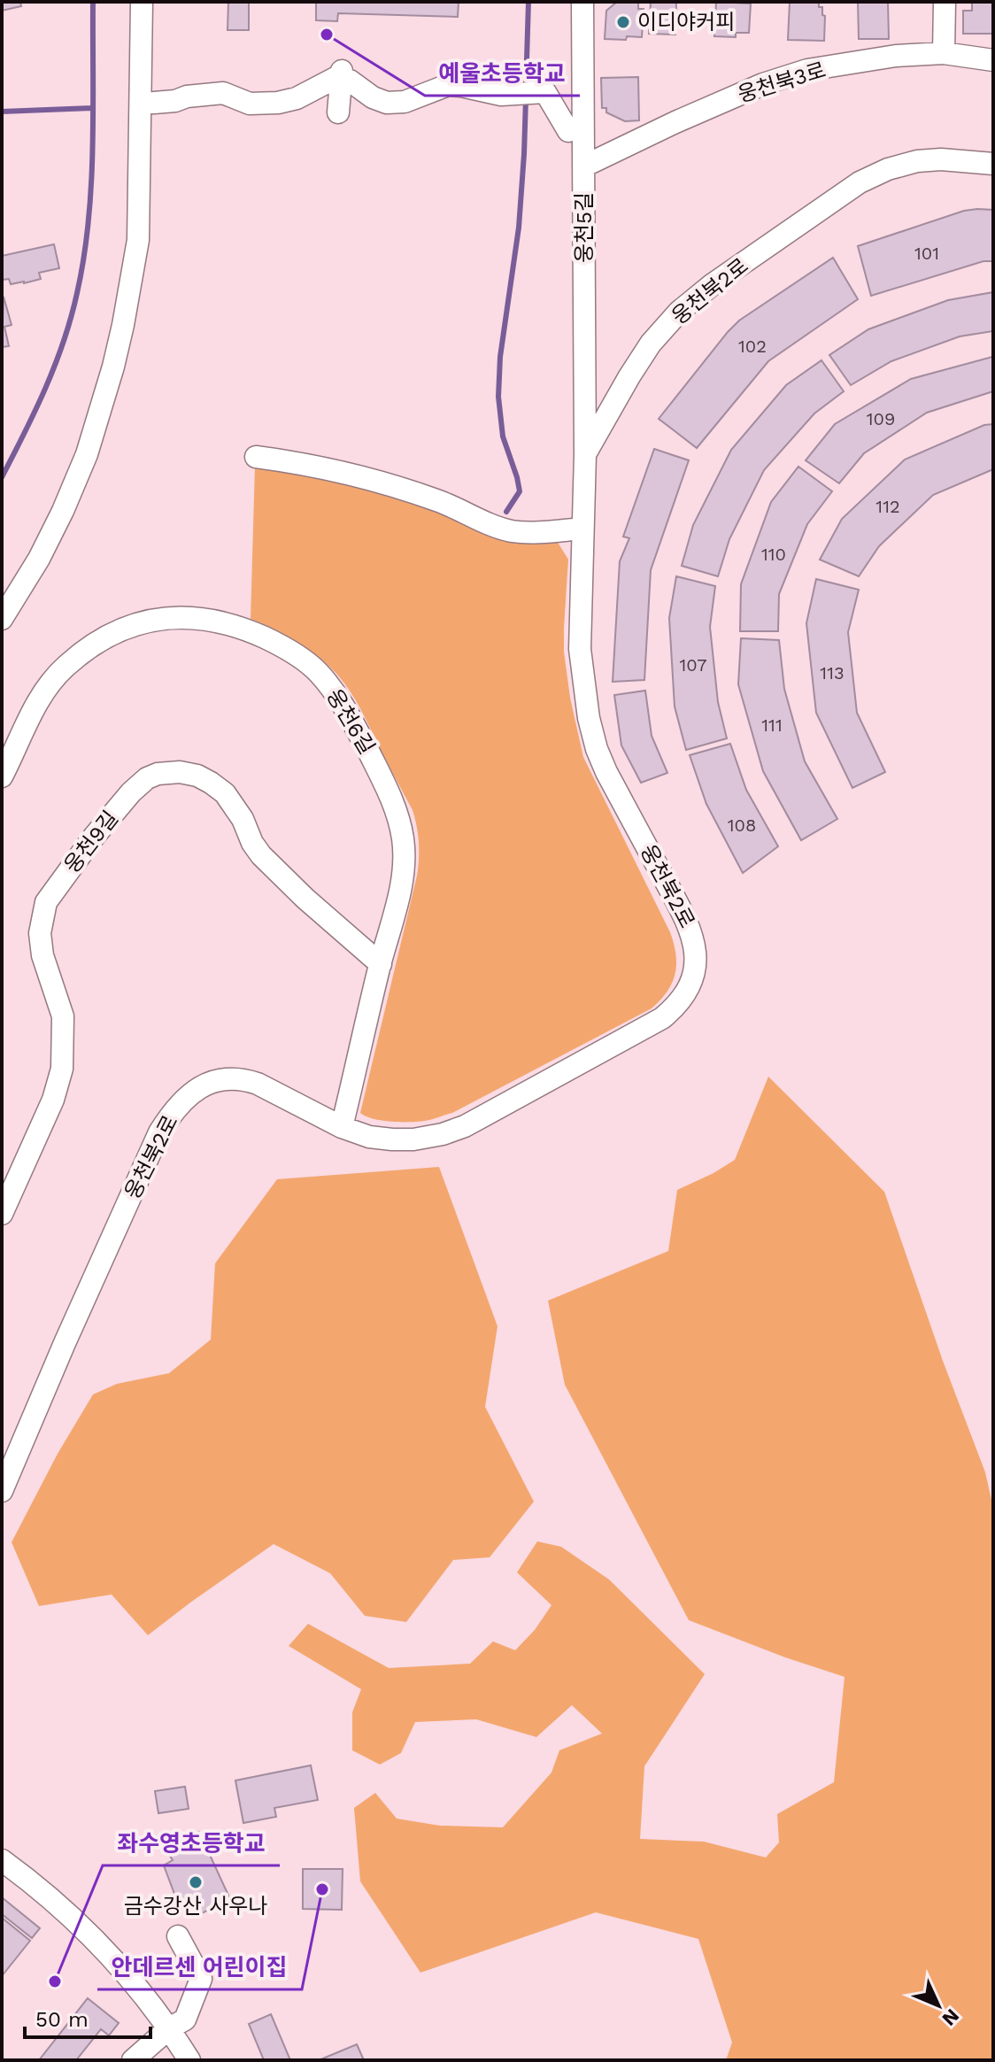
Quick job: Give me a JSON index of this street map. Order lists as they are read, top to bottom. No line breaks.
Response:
{"streets":{"street":["웅천북3로","웅천5길","웅천북2로","웅천6길","웅천9길"]},"crossings":[["웅천북3로","웅천5길"],["웅천5길","웅천북2로"],["웅천북2로","웅천6길"],["웅천6길","웅천9길"]],"places":["이디야커피","예울초등학교","금수강산 사우나","안데르센 어린이집","좌수영초등학교"],"house_numbers":["101","102","109","112","110","107","113","111","108"],"scale_bar":"50 m","north":"bottom right"}
